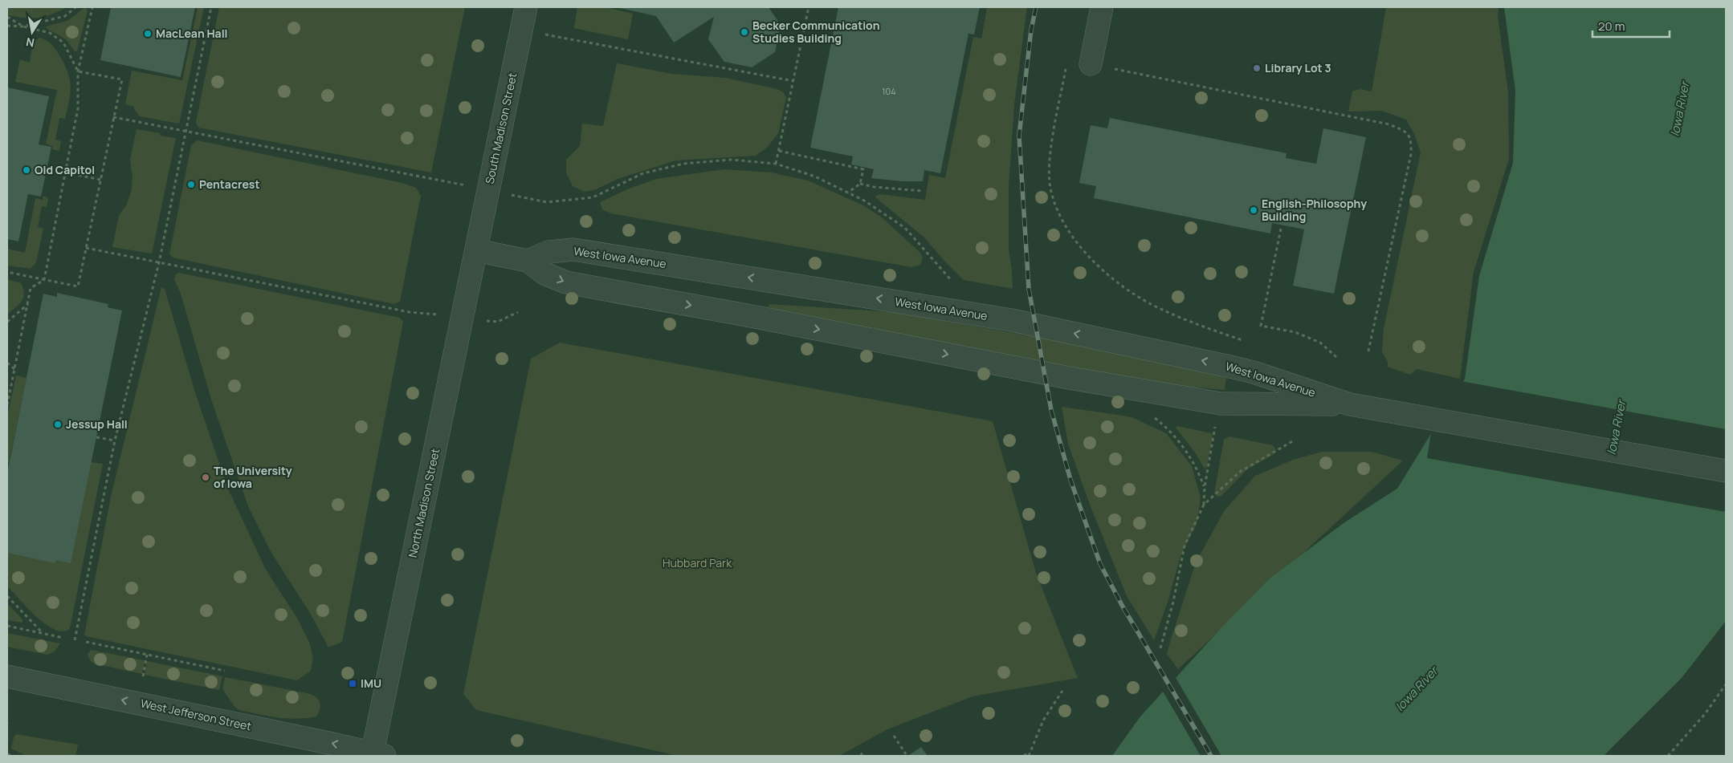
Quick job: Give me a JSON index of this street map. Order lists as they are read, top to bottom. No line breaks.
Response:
{"streets":{"street":["South Madison Street","West Iowa Avenue","North Madison Street","West Jefferson Street"]},"crossings":[["South Madison Street","West Iowa Avenue"],["South Madison Street","North Madison Street"],["West Iowa Avenue","North Madison Street"],["North Madison Street","West Jefferson Street"]],"one_way":["West Jefferson Street"],"water":["Iowa River"],"parks":["Hubbard Park"],"places":{"other":["Becker Communication Studies Building","MacLean Hall","Library Lot 3","Old Capitol","Pentacrest","English-Philosophy Building","Jessup Hall","The University of Iowa"],"transit":["IMU"]},"house_numbers":["104"],"scale_bar":"20 m","north":"bottom"}
